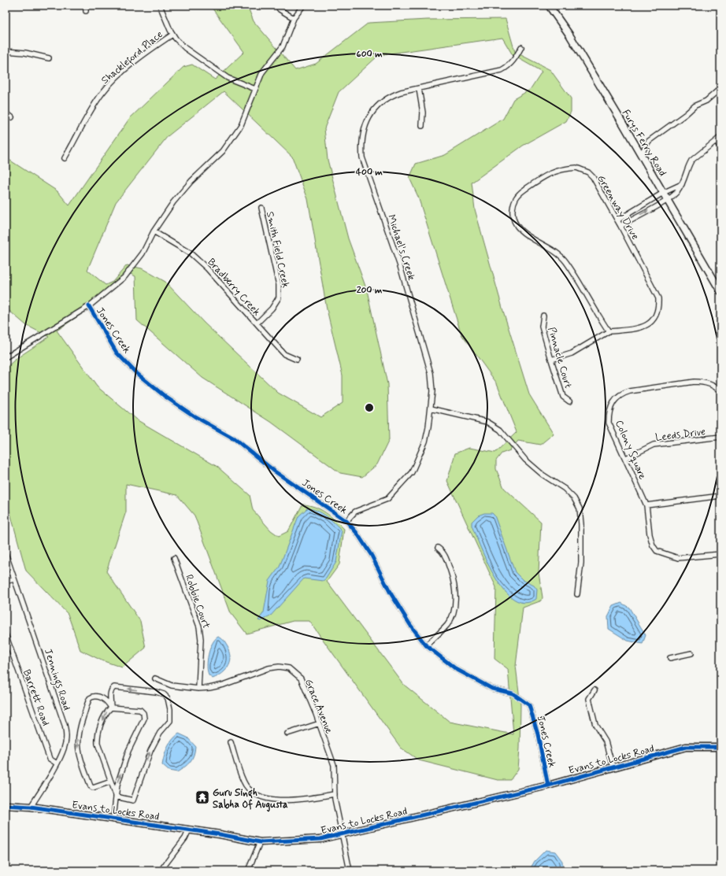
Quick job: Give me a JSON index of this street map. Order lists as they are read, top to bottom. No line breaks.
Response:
{"streets":{"street":["Shackleford Place","Furys Ferry Road","Greenway Drive","Michael's Creek","Smith Field Creek","Bradberry Creek","Jones Creek","Pinnacle Court","Leeds Drive","Colony Square","Robbie Court","Jennings Road","Barrett Road","Grace Avenue","Evans to Locks Road"]},"crossings":[["Greenway Drive","Pinnacle Court"],["Michael's Creek","Jones Creek"],["Smith Field Creek","Bradberry Creek"],["Jones Creek","Evans to Locks Road"],["Leeds Drive","Colony Square"],["Robbie Court","Grace Avenue"],["Jennings Road","Barrett Road"],["Jennings Road","Evans to Locks Road"],["Grace Avenue","Evans to Locks Road"]],"places":{"temple":["Guru Singh Sabha Of Augusta"]},"rings":["600 m","400 m","200 m"]}
